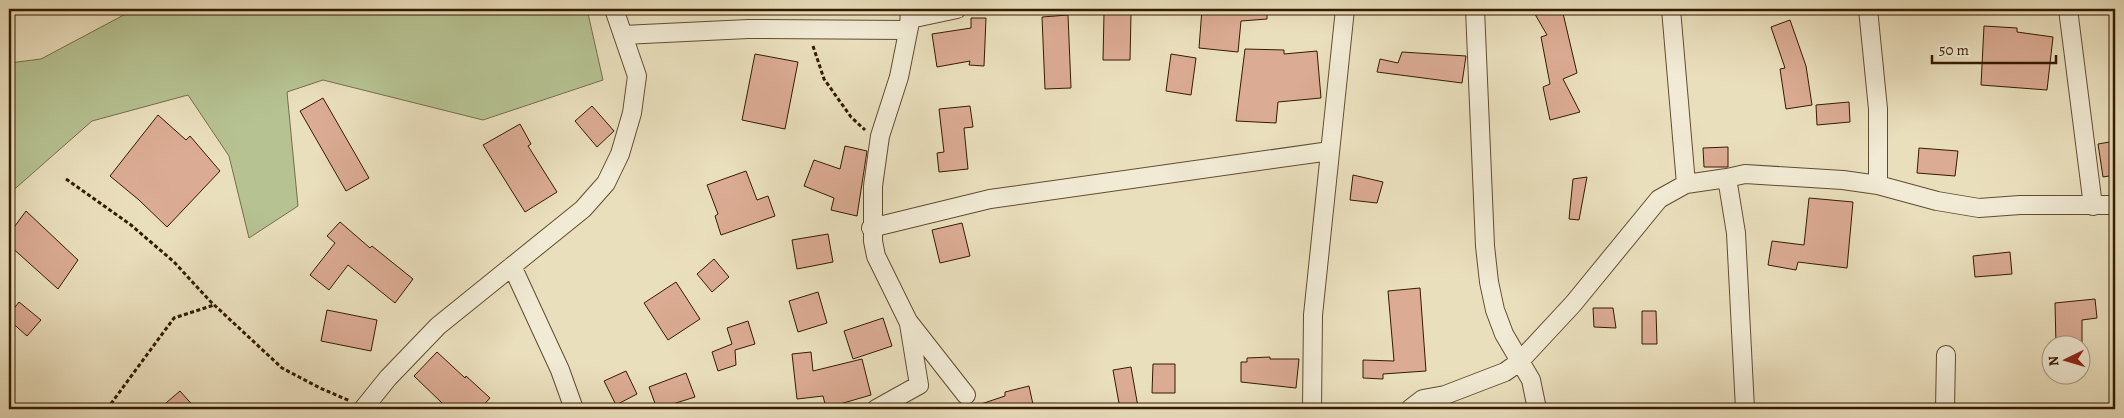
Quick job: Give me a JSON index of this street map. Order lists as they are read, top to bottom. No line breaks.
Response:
{"scale_bar":"50 m","north":"left"}
